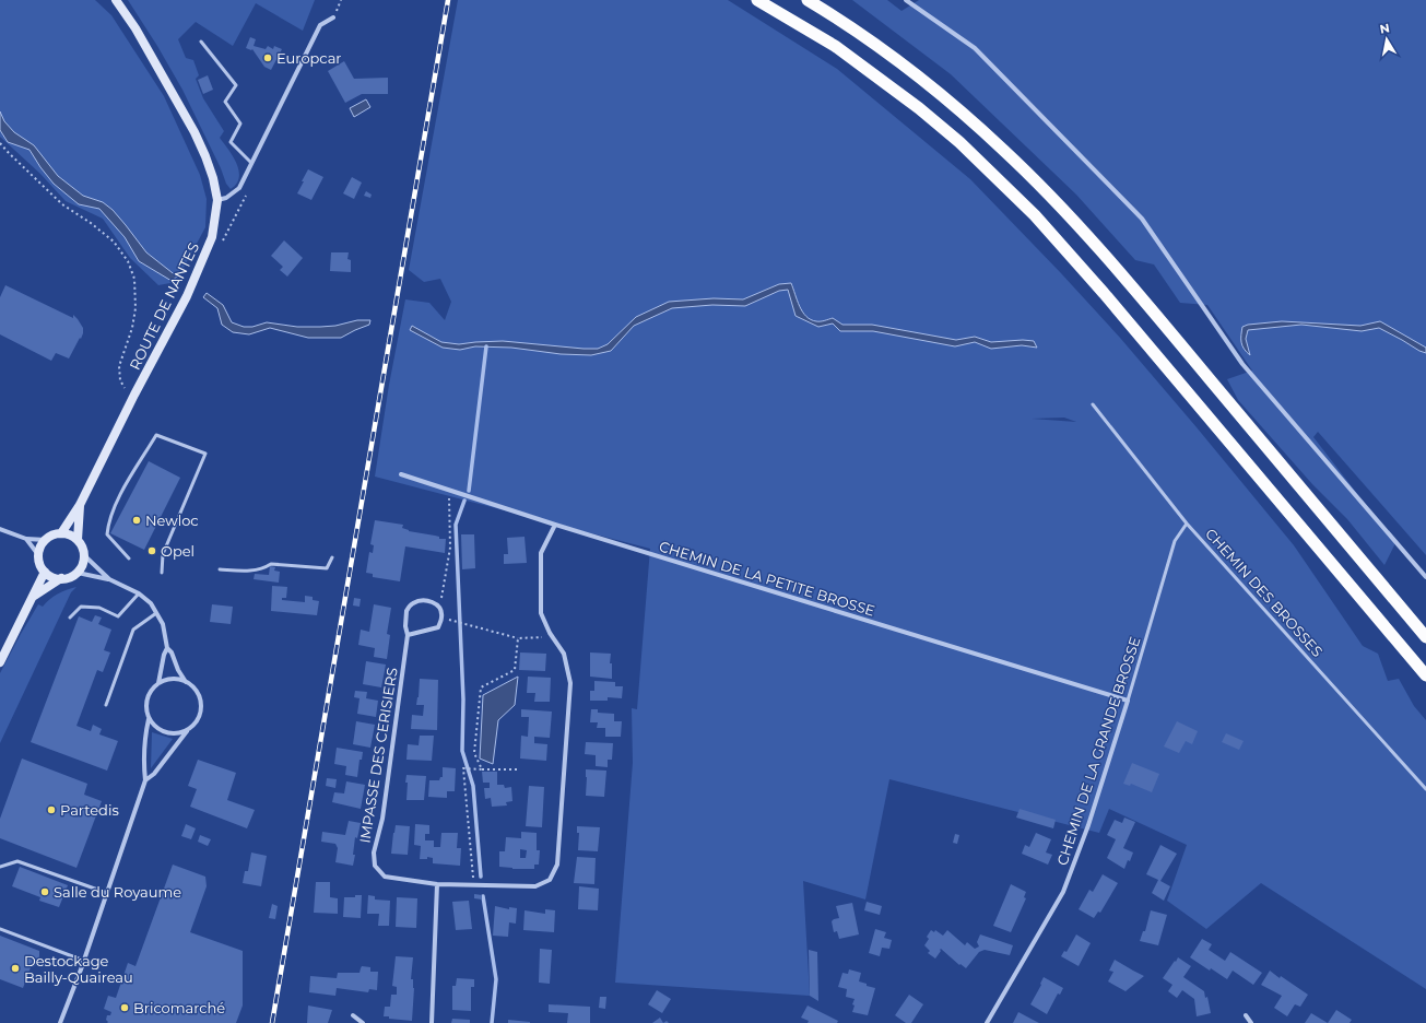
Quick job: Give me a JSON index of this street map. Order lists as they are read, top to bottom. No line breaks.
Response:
{"streets":{"main road":["ROUTE DE NANTES"],"street":["CHEMIN DE LA PETITE BROSSE","CHEMIN DE LA GRANDE BROSSE","IMPASSE DES CERISIERS"],"lane":["CHEMIN DES BROSSES"]},"crossings":[["CHEMIN DE LA PETITE BROSSE","CHEMIN DE LA GRANDE BROSSE"],["CHEMIN DES BROSSES","CHEMIN DE LA GRANDE BROSSE"]],"places":["Europcar","Newloc","Opel","Partedis","Salle du Royaume","Destockage Bailly-Quaireau","Bricomarché"],"north":"top"}
